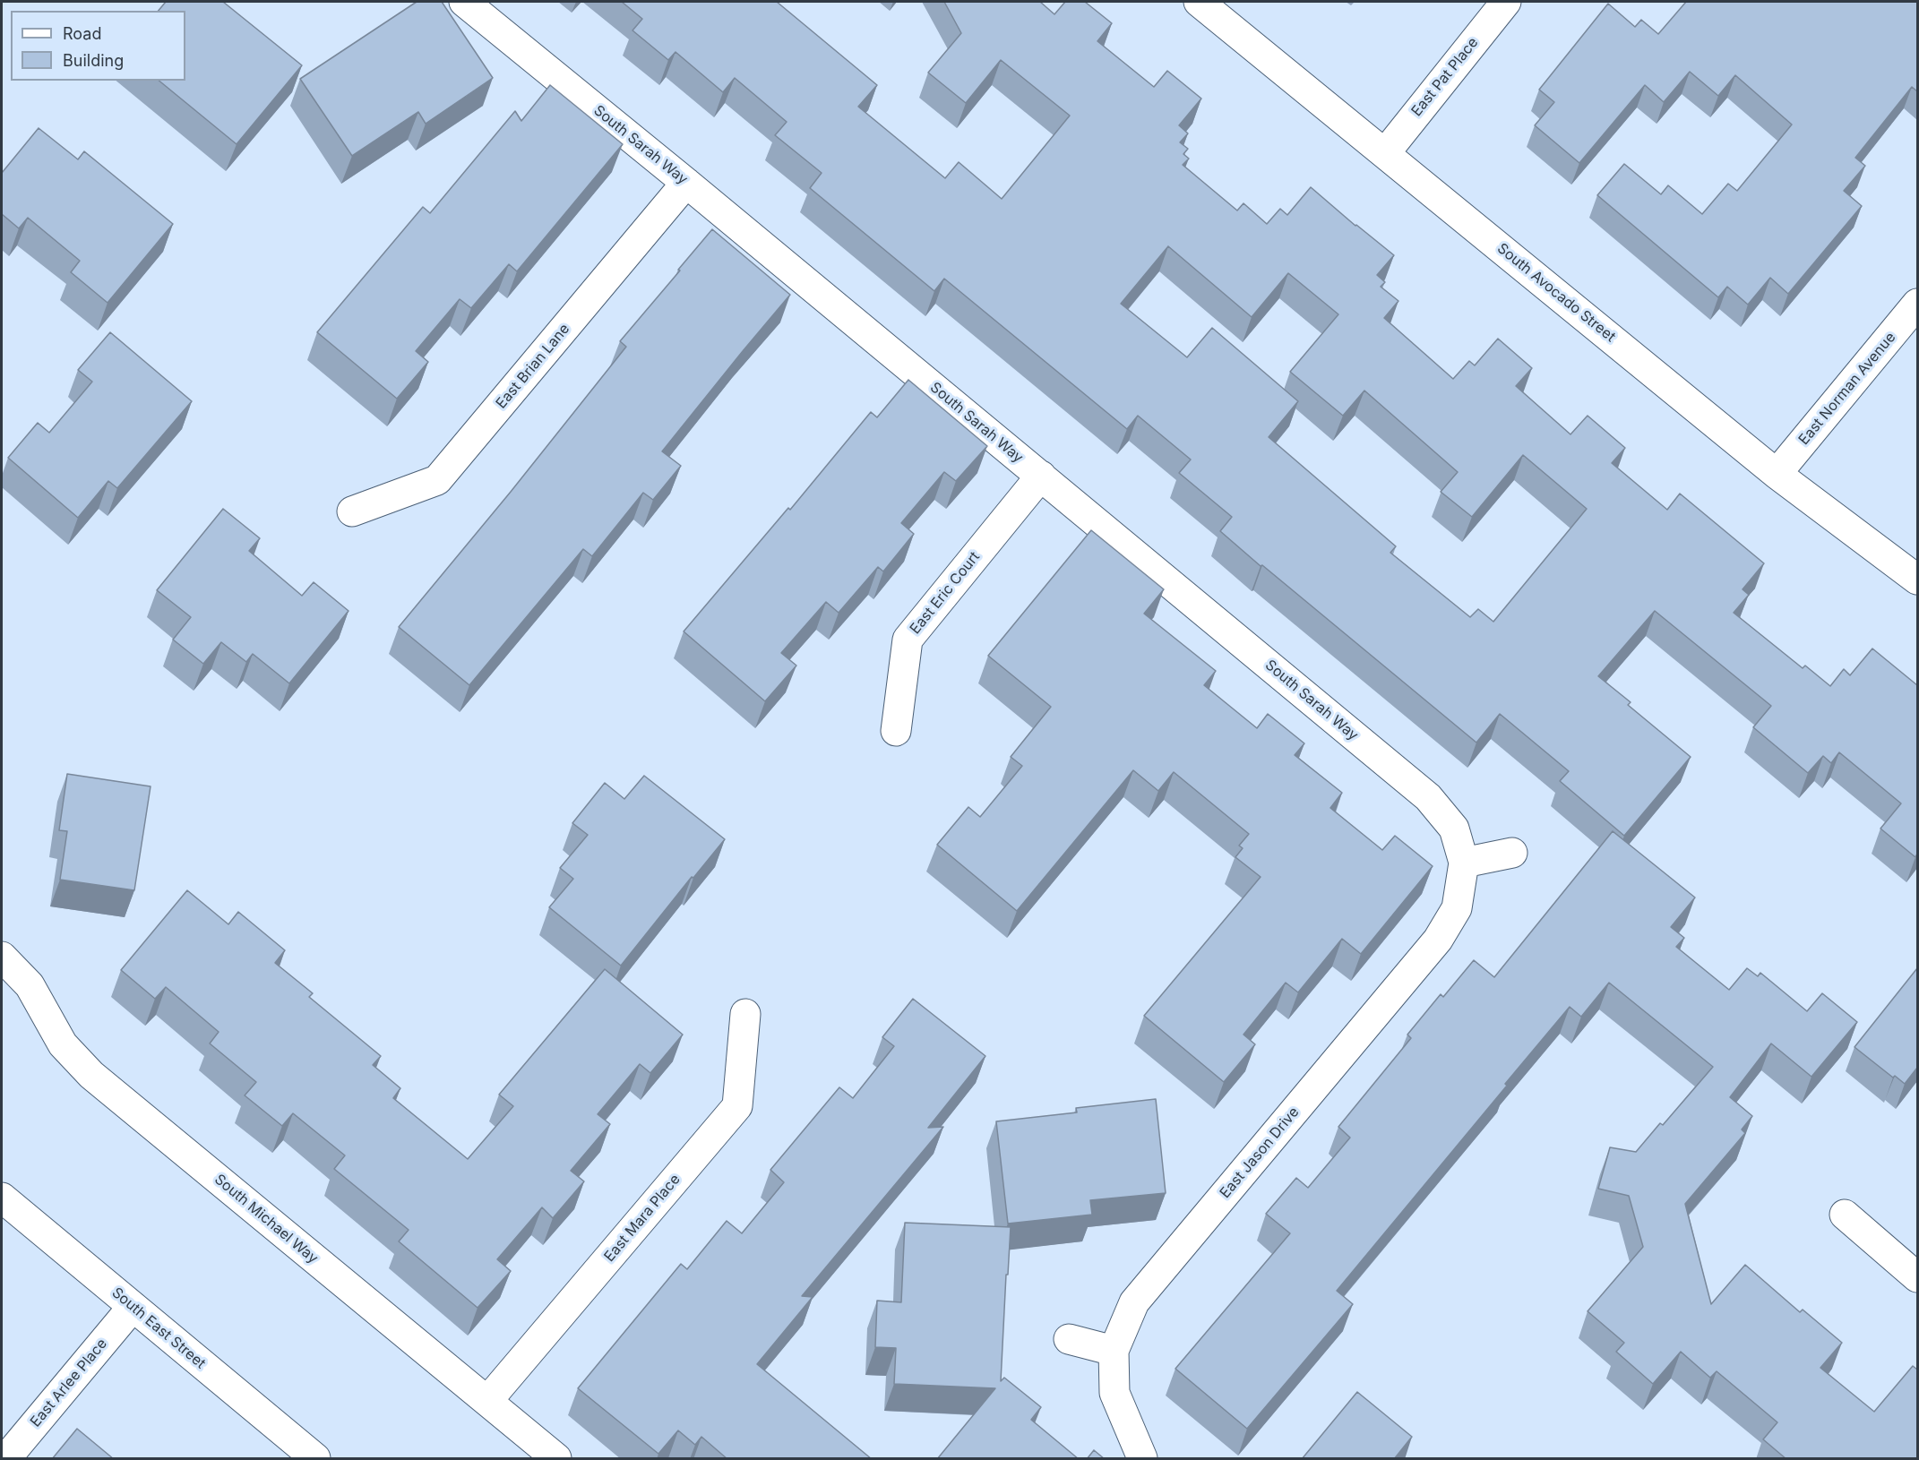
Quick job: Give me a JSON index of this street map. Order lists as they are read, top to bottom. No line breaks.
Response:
{"streets":{"street":["East Pat Place","South Sarah Way","South Avocado Street","East Brian Lane","East Norman Avenue","East Eric Court","East Jason Drive","East Mara Place","South Michael Way","South East Street","East Arlee Place"]},"crossings":[["East Pat Place","South Avocado Street"],["South Sarah Way","East Brian Lane"],["South Sarah Way","East Eric Court"],["South Sarah Way","East Jason Drive"],["South Avocado Street","East Norman Avenue"],["East Mara Place","South Michael Way"],["South East Street","East Arlee Place"]],"legend":["Road","Building"]}
